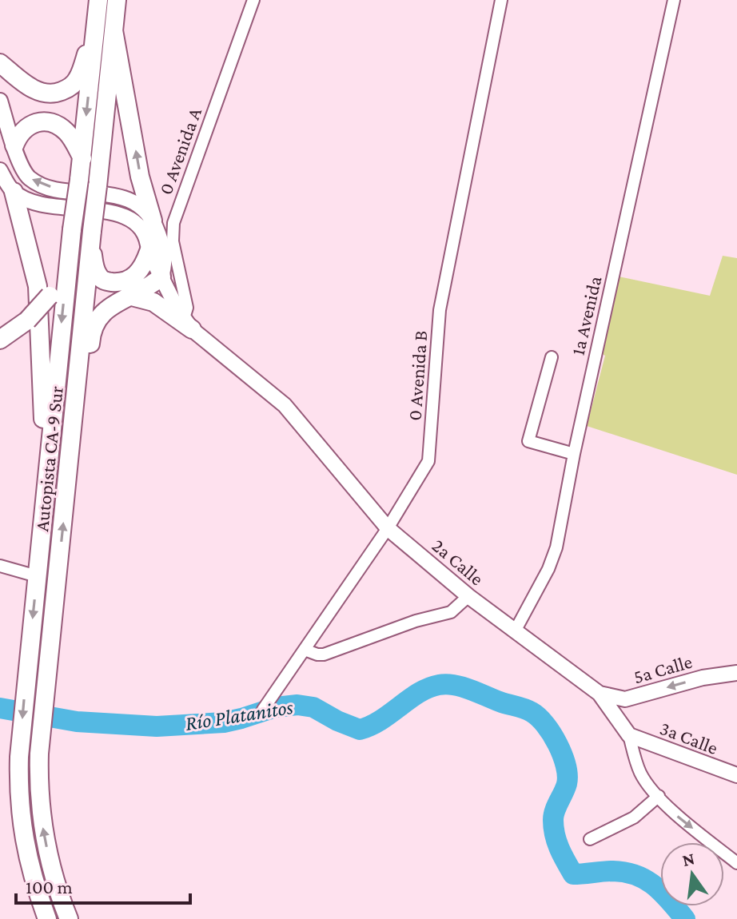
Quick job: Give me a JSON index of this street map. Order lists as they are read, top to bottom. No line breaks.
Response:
{"streets":{"highway":["Autopista CA-9 Sur"],"main road":["2a Calle","5a Calle","3a Calle"],"street":["0 Avenida A","1a Avenida","0 Avenida B"]},"crossings":[["0 Avenida A","2a Calle"],["1a Avenida","2a Calle"],["0 Avenida B","2a Calle"],["2a Calle","5a Calle"],["2a Calle","3a Calle"]],"one_way":["5a Calle"],"water":["Río Platanitos"],"scale_bar":"100 m","north":"top"}
